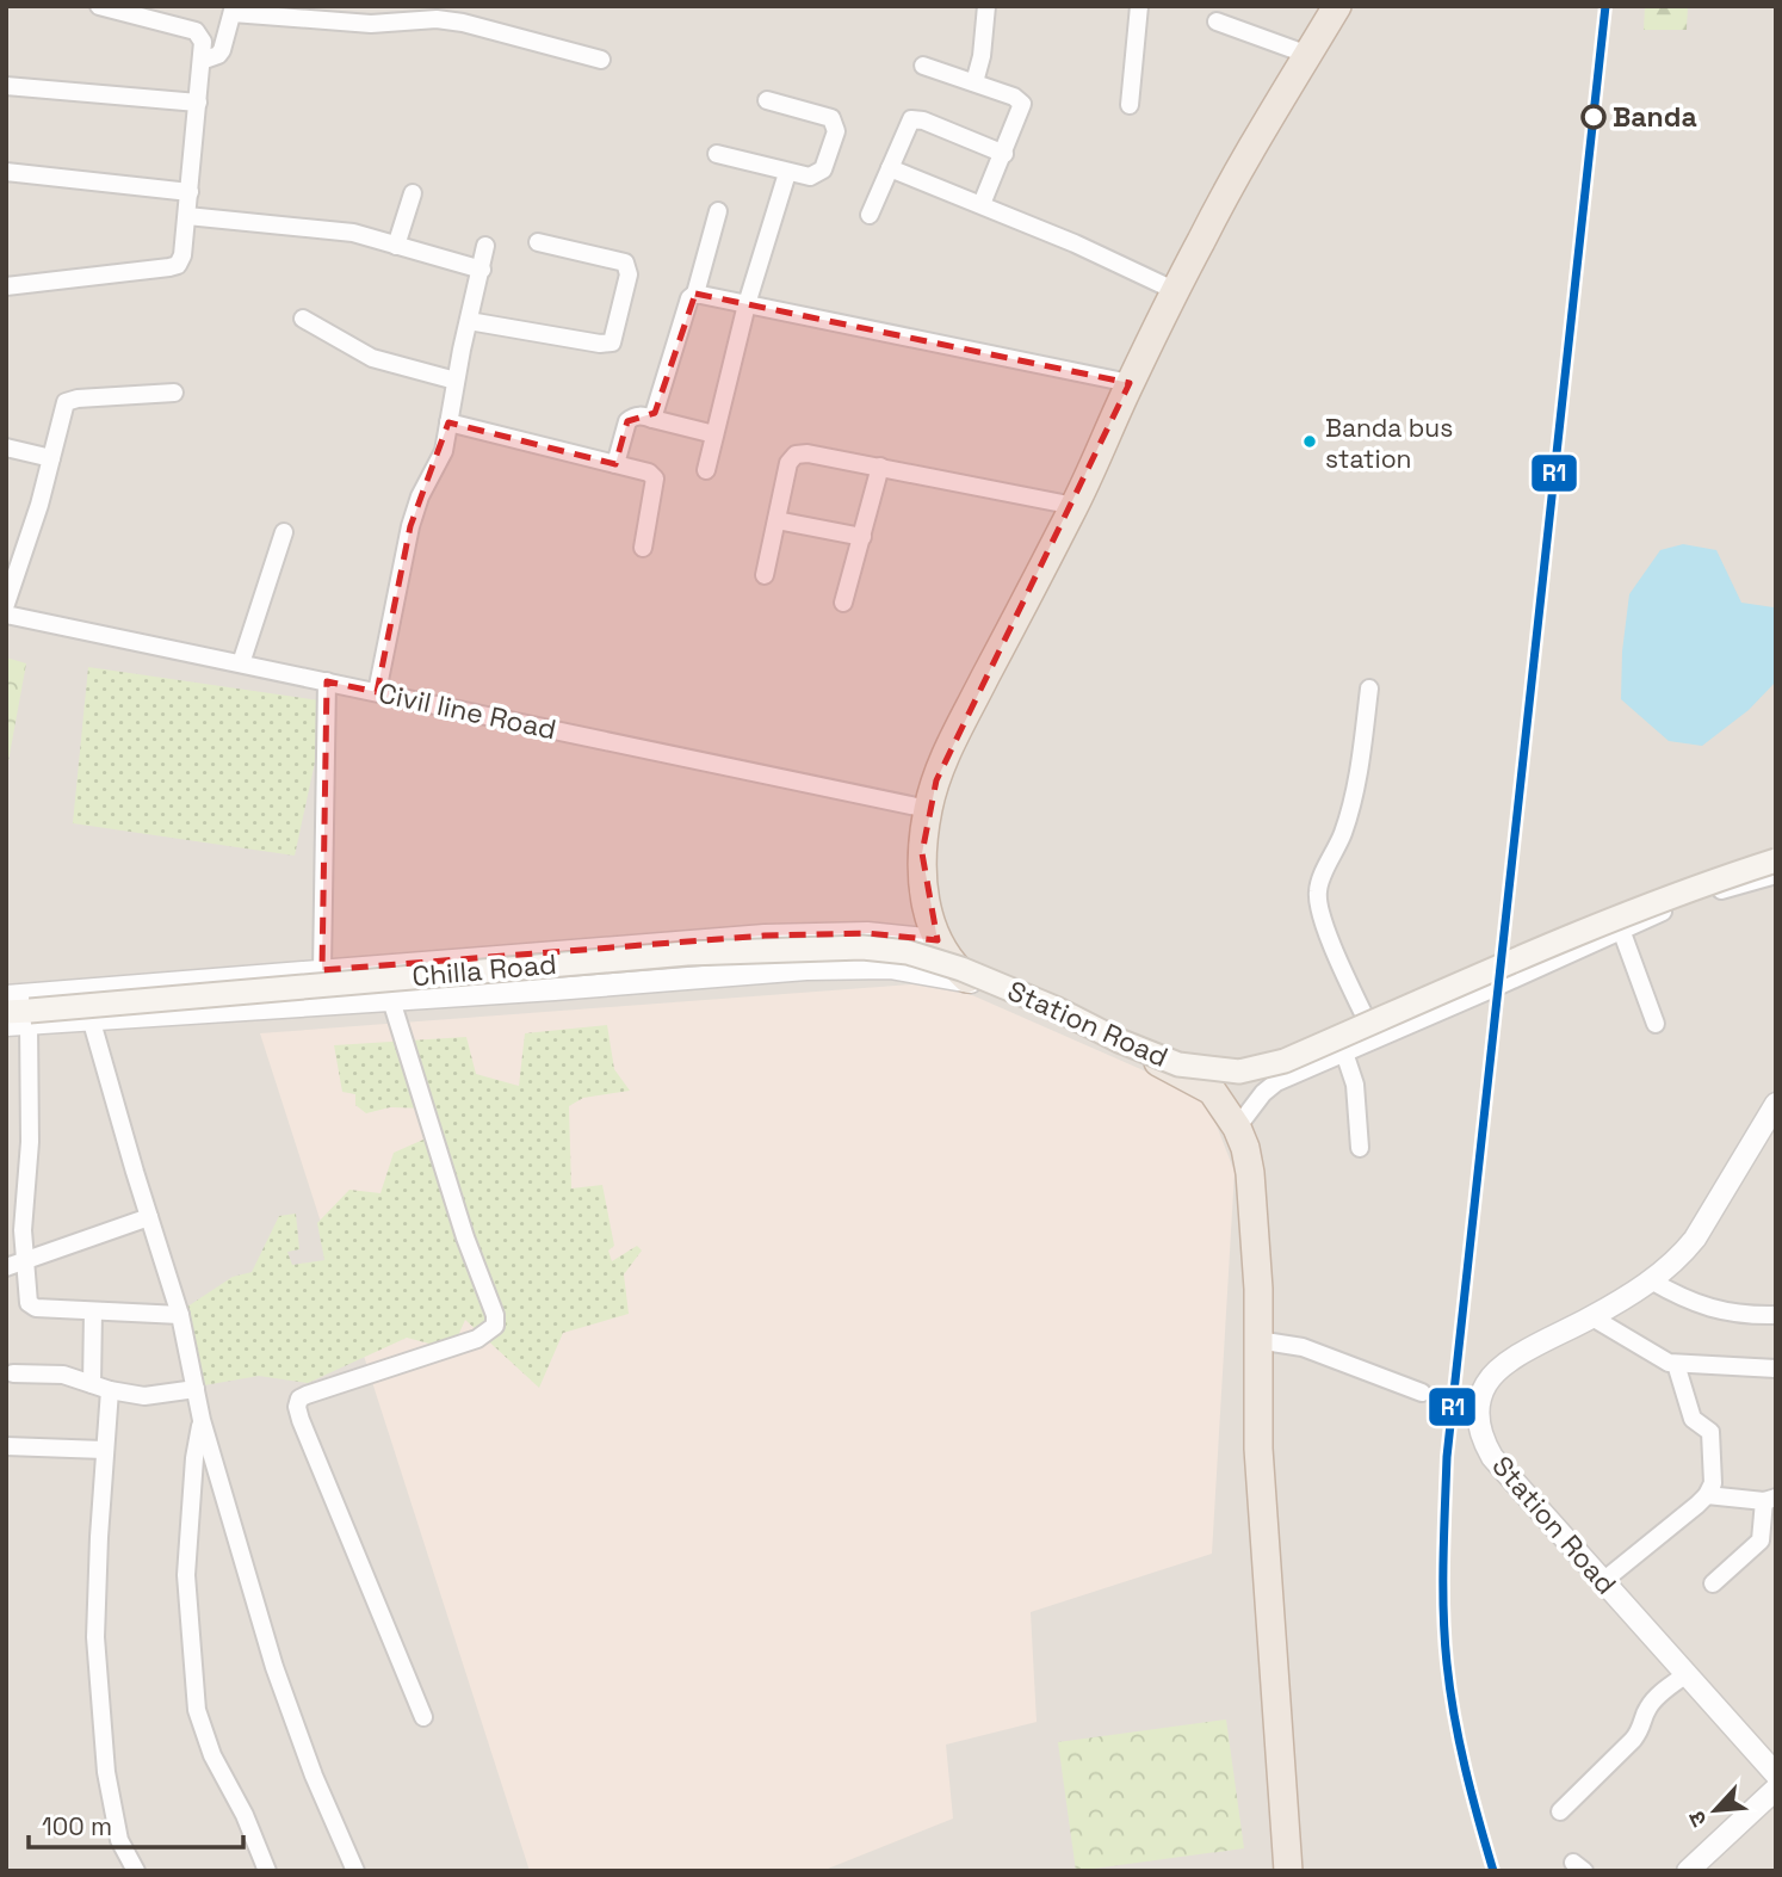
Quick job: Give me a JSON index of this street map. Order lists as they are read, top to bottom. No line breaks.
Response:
{"streets":{"main road":["Chilla Road","Station Road"],"street":["Civil line Road"]},"crossings":[["Chilla Road","Station Road"]],"places":["Banda","Banda bus station"],"lines":["transit line R1"],"scale_bar":"100 m","north":"bottom left"}
